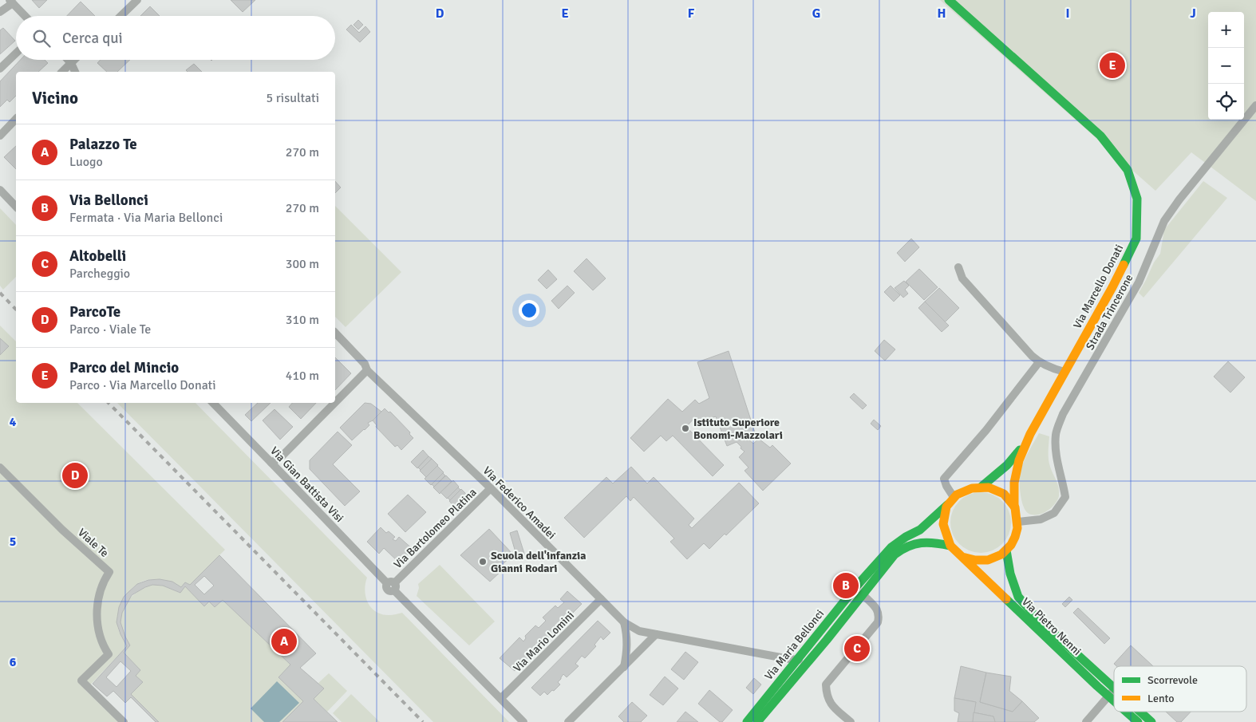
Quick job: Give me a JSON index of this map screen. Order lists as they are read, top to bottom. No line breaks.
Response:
{"streets":{"street":["Via Marcello Donati","Strada Trincerone","Via Gian Battista Visi","Via Federico Amadei","Via Bartolomeo Platina","Viale Te","Via Pietro Nenni","Via Mario Lomini","Via Maria Bellonci"]},"crossings":[["Via Marcello Donati","Strada Trincerone"],["Via Marcello Donati","Via Pietro Nenni"],["Via Marcello Donati","Via Maria Bellonci"],["Strada Trincerone","Via Pietro Nenni"],["Strada Trincerone","Via Maria Bellonci"],["Via Gian Battista Visi","Via Bartolomeo Platina"],["Via Gian Battista Visi","Via Mario Lomini"],["Via Federico Amadei","Via Bartolomeo Platina"],["Via Federico Amadei","Via Mario Lomini"],["Via Federico Amadei","Via Maria Bellonci"],["Via Pietro Nenni","Via Maria Bellonci"]],"places":["Istituto Superiore Bonomi-Mazzolari","Scuola dell'infanzia Gianni Rodari"],"legend":["Scorrevole","Lento"],"page":{"map_buttons":["+","−"],"search":"Cerca qui","pins":["E","D","B","A","C"],"heading":["Vicino","5 risultati"],"list":[{"mark":"A","name":"Palazzo Te","note":"Luogo","value":"270 m"},{"mark":"B","name":"Via Bellonci","note":"Fermata · Via Maria Bellonci","value":"270 m"},{"mark":"C","name":"Altobelli","note":"Parcheggio","value":"300 m"},{"mark":"D","name":"ParcoTe","note":"Parco · Viale Te","value":"310 m"},{"mark":"E","name":"Parco del Mincio","note":"Parco · Via Marcello Donati","value":"410 m"}]},"grid":{"columns":["D","E","F","G","H","I","J"],"rows":["4","5","6"]}}
